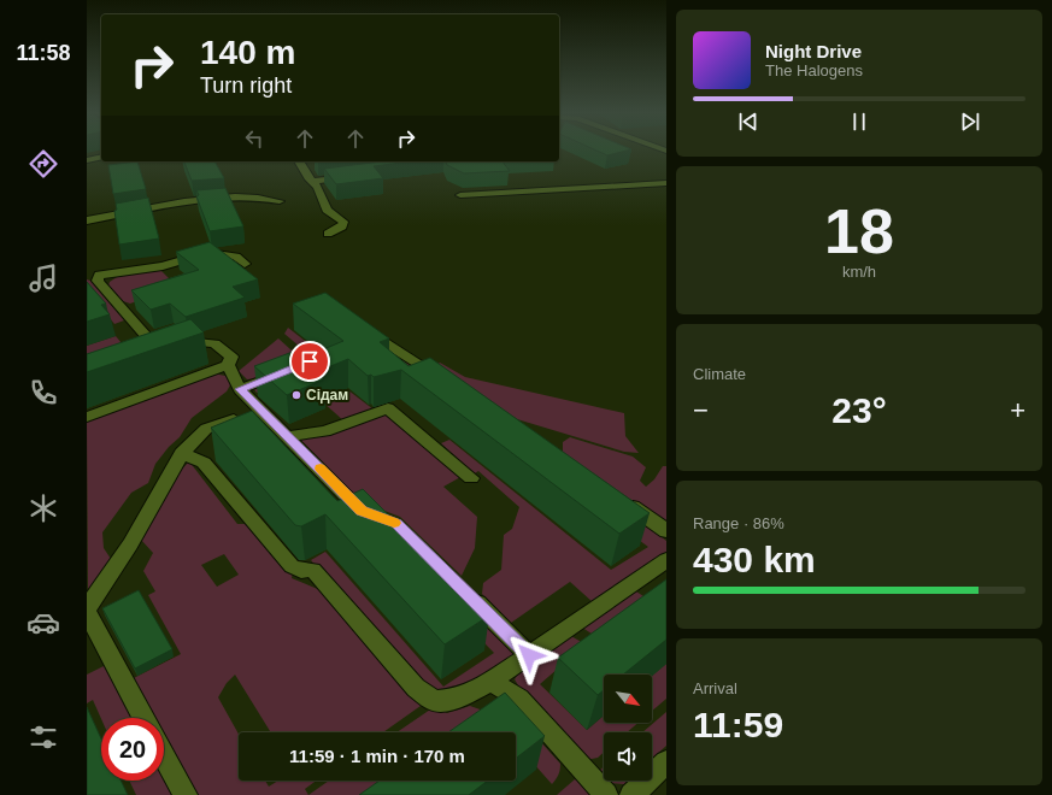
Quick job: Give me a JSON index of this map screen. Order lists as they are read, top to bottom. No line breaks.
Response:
{"places":["Сідам"],"north":"bottom right","page":{"tabs":"11:58","turn":["140 m","Turn right"],"song":["Night Drive","The Halogens"],"tile":[["18","km/h"],"Climate",["Range · 86%","430 km"],["Arrival","11:59"]],"heat":["−","23°","+"],"limit":"20","trip":"11:59 · 1 min · 170 m"}}
